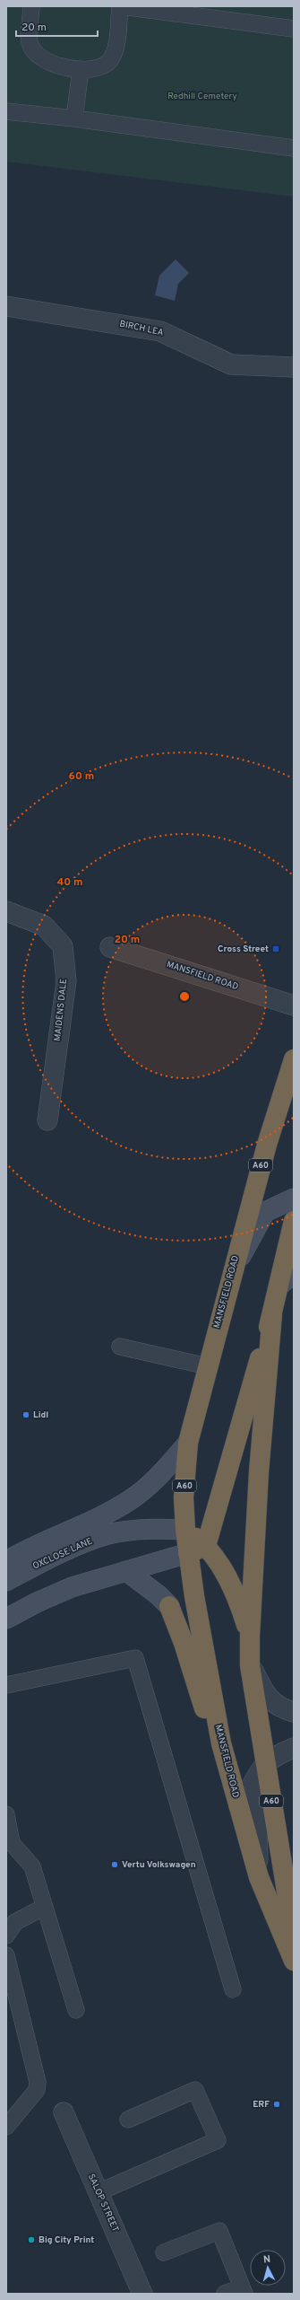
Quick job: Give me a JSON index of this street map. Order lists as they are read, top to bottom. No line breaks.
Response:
{"streets":{"highway":["MANSFIELD ROAD","A60"],"main road":["OXCLOSE LANE"],"street":["BIRCH LEA","MAIDENS DALE","SALOP STREET"]},"crossings":[["MANSFIELD ROAD","A60"],["MANSFIELD ROAD","OXCLOSE LANE"]],"parks":["Redhill Cemetery"],"places":{"transit":["Cross Street"],"other":["Lidl","Vertu Volkswagen","ERF","Big City Print"]},"scale_bar":"20 m","north":"top","rings":["60 m","40 m","20 m"]}
